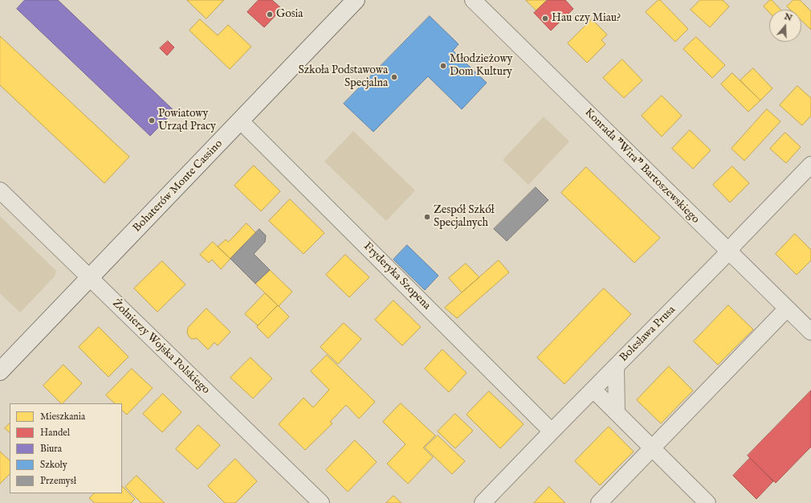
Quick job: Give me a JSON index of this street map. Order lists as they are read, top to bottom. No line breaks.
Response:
{"streets":{"street":["Konrada \"Wira\" Bartoszewskiego","Bohaterów Monte Cassino","Fryderyka Szopena","Bolesława Prusa","Żołnierzy Wojska Polskiego"]},"crossings":[["Konrada \"Wira\" Bartoszewskiego","Bolesława Prusa"],["Bohaterów Monte Cassino","Fryderyka Szopena"],["Bohaterów Monte Cassino","Żołnierzy Wojska Polskiego"],["Fryderyka Szopena","Bolesława Prusa"]],"places":["Gosia","Hau czy Miau?","Młodzieżowy Dom Kultury","Szkoła Podstawowa Specjalna","Powiatowy Urząd Pracy","Zespół Szkół Specjalnych"],"legend":["Mieszkania","Handel","Biura","Szkoły","Przemysł"],"north":"top"}
